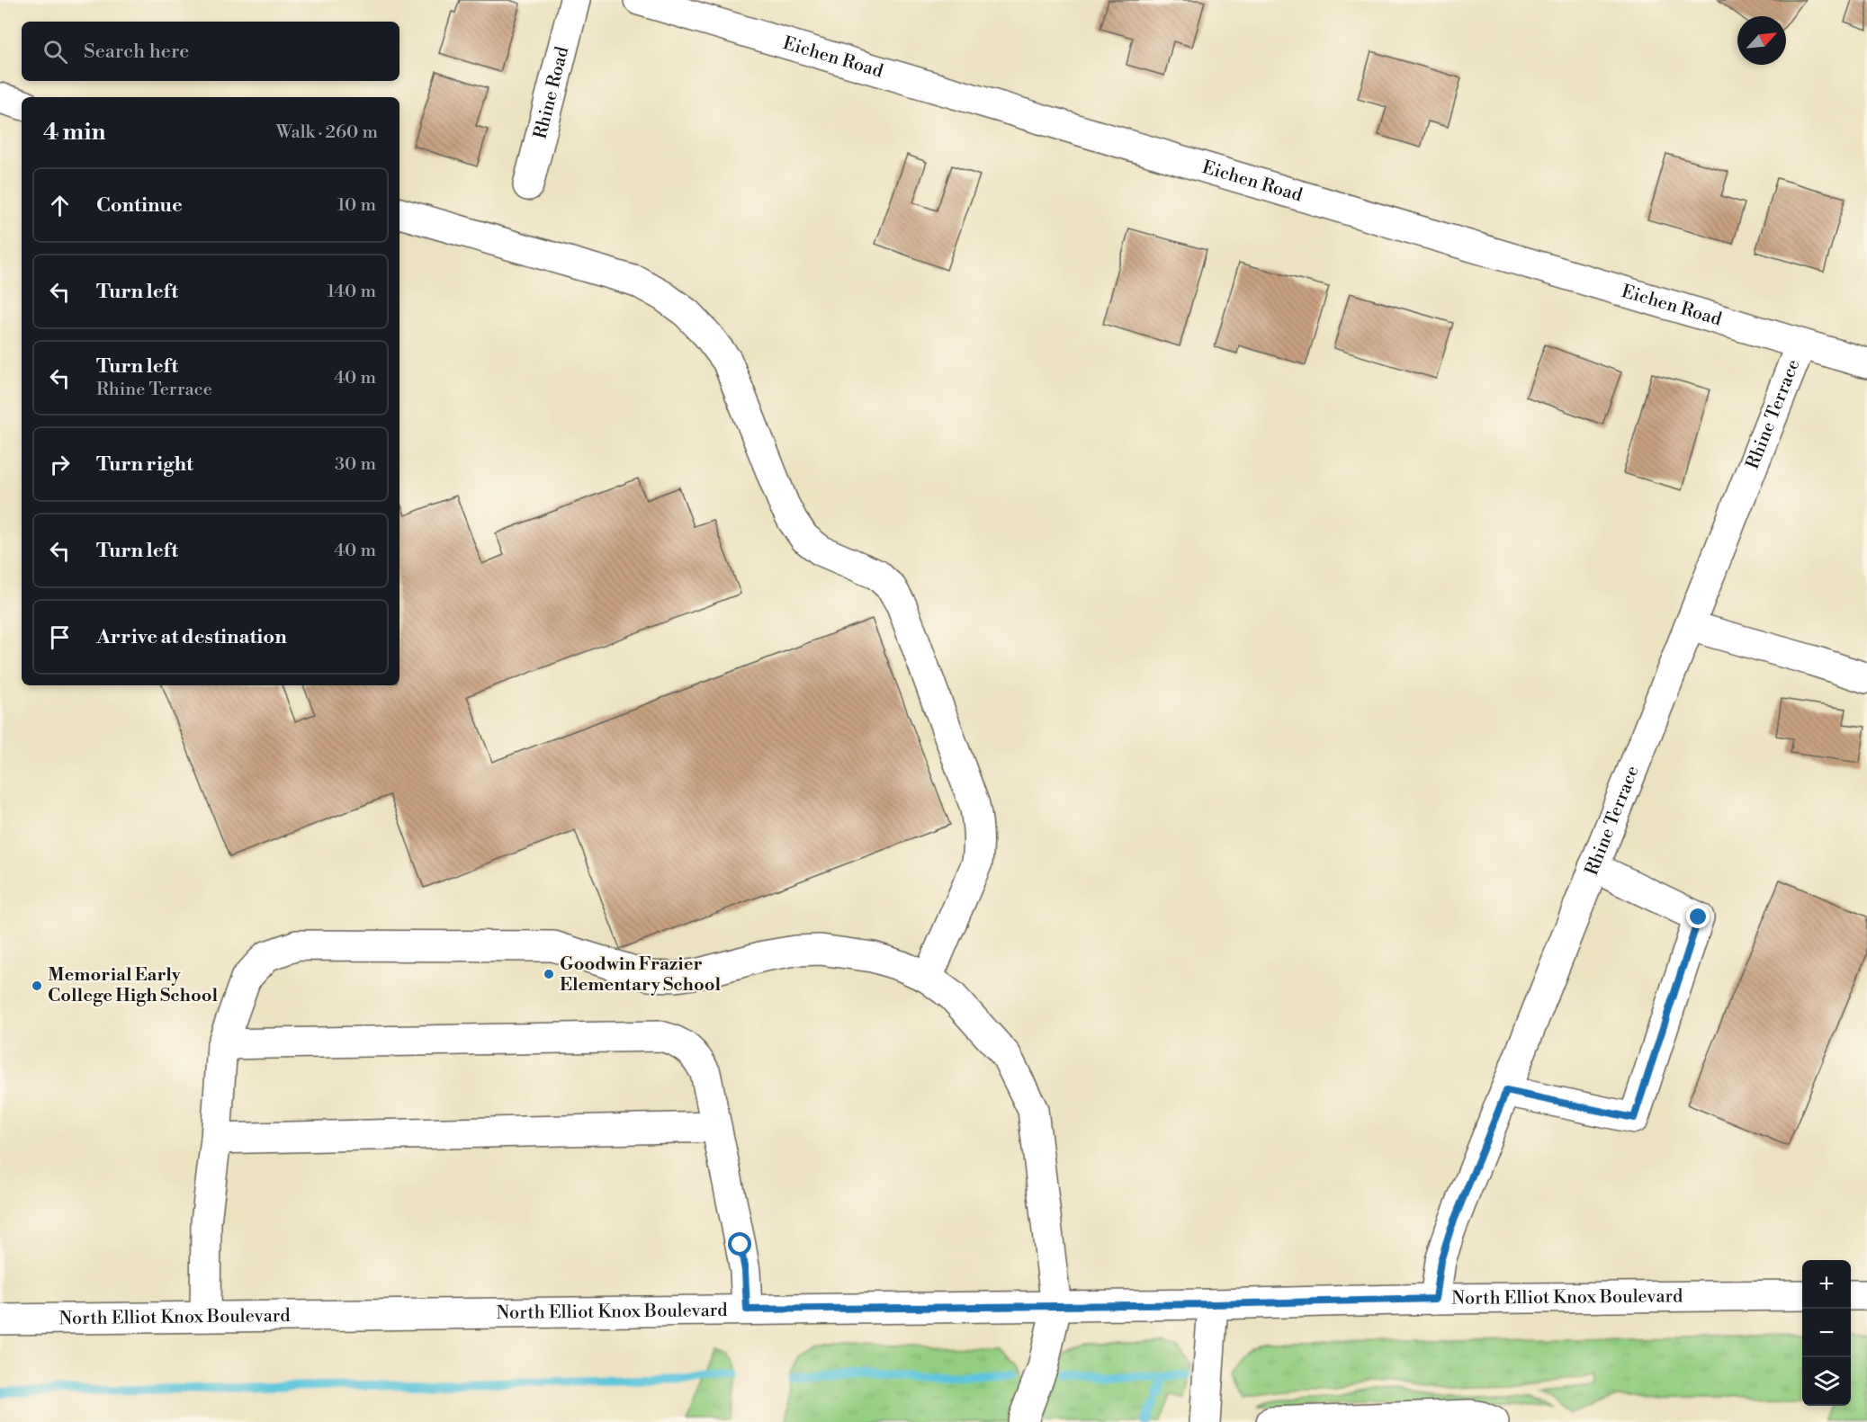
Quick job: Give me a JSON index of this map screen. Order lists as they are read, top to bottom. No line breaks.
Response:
{"streets":{"street":["Eichen Road","Rhine Road","Rhine Terrace","North Elliot Knox Boulevard"]},"crossings":[["Eichen Road","Rhine Terrace"],["Rhine Terrace","North Elliot Knox Boulevard"]],"places":["Goodwin Frazier Elementary School","Memorial Early College High School"],"north":"top right","page":{"search":"Search here","heading":["4 min","Walk · 260 m"],"list":[["Continue","10 m"],["Turn left","140 m"],["Turn left","Rhine Terrace","40 m"],["Turn right","30 m"],["Turn left","40 m"],"Arrive at destination"],"map_buttons":["+","−"]}}
